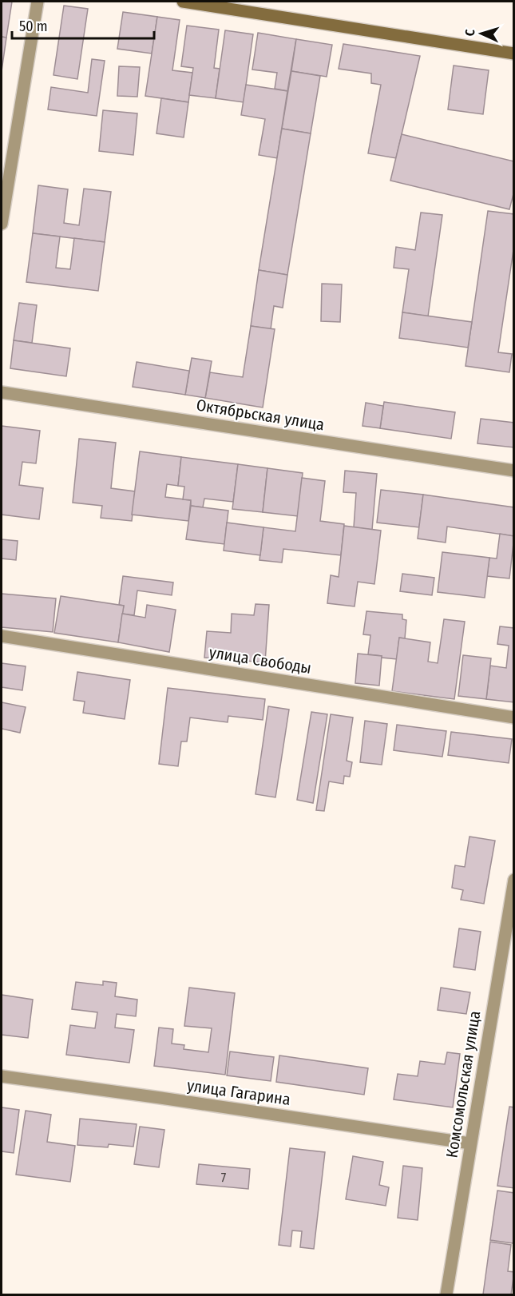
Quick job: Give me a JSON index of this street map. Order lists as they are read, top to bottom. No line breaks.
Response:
{"streets":{"street":["Октябрьская улица","улица Свободы","Комсомольская улица","улица Гагарина"]},"crossings":[["Комсомольская улица","улица Гагарина"]],"house_numbers":["7"],"scale_bar":"50 m","north":"left"}
